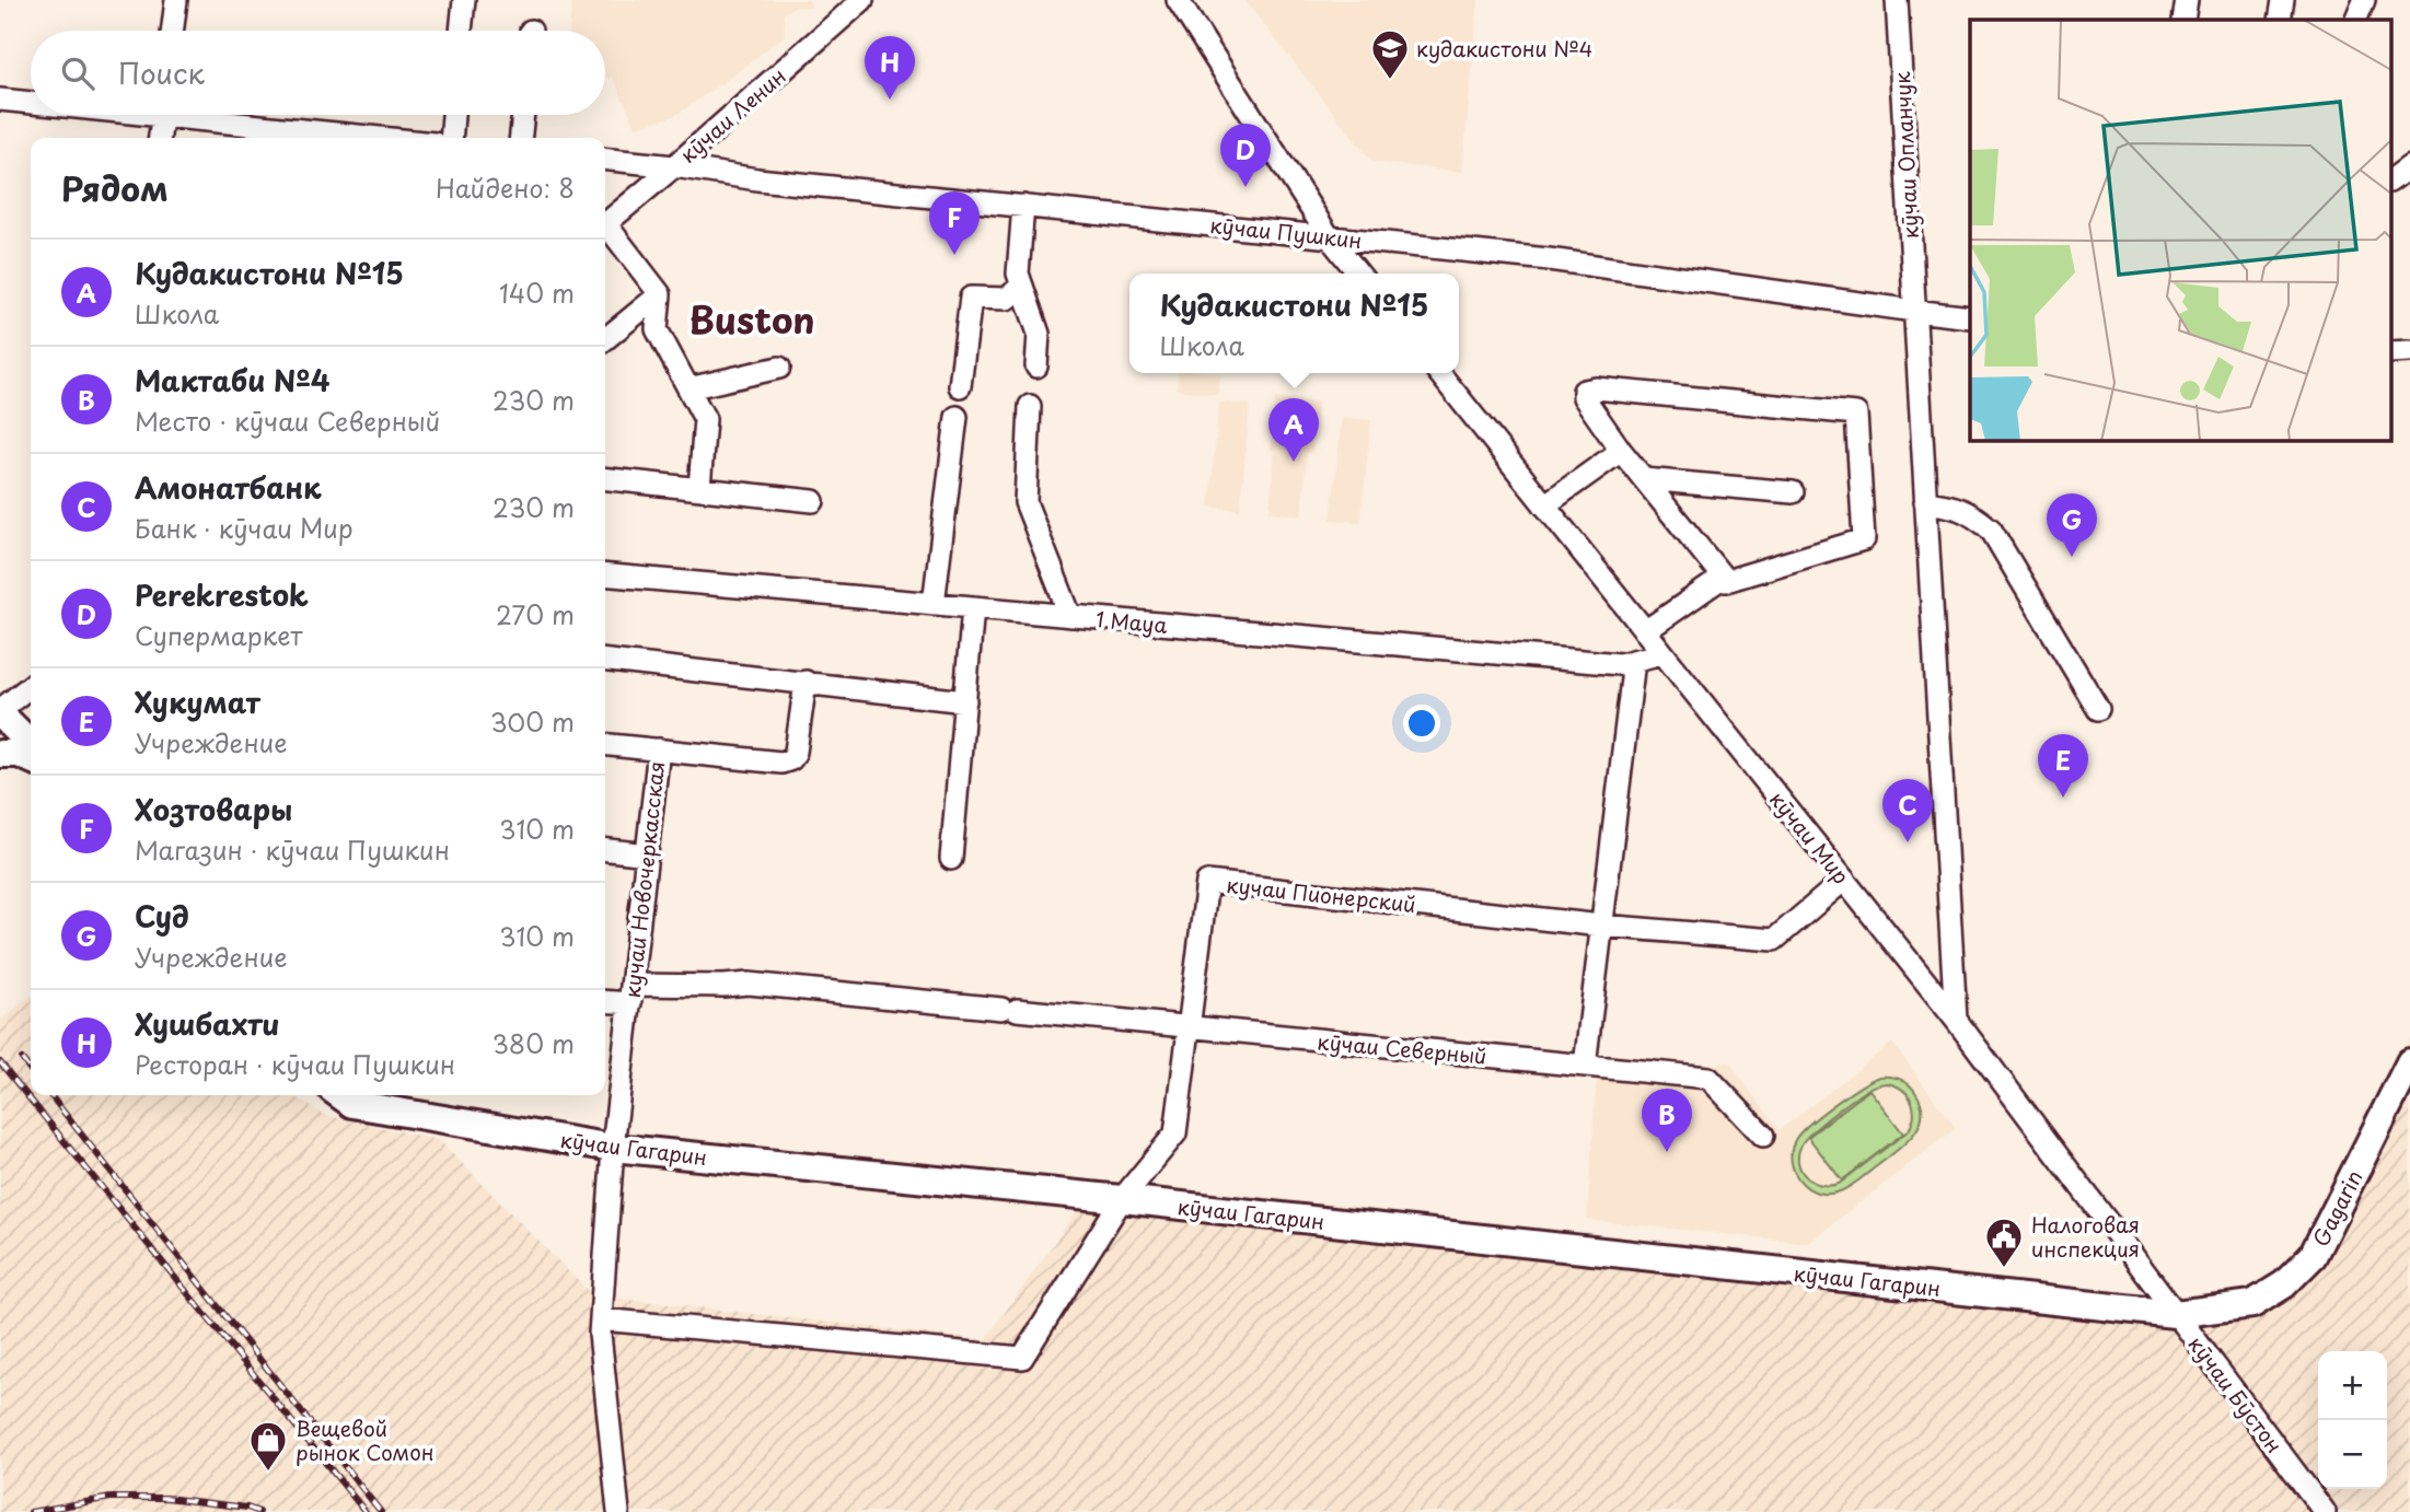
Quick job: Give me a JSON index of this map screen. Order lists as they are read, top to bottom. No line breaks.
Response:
{"streets":{"main road":["кӯчаи Гагарин","Gagarin"],"street":["кӯчаи Ленин","кӯчаи Опланчук","кӯчаи Пушкин","1 Maya","кӯчаи Мир","кучаи Новочеркасская","кучаи Пионерский","кӯчаи Северный","кӯчаи Бӯстон"]},"crossings":[["кӯчаи Ленин","кӯчаи Пушкин"],["кӯчаи Опланчук","кӯчаи Пушкин"],["кӯчаи Опланчук","кӯчаи Мир"],["1 Maya","кӯчаи Мир"],["кӯчаи Мир","кучаи Пионерский"],["кӯчаи Мир","кӯчаи Гагарин"],["кӯчаи Мир","Gagarin"],["кӯчаи Мир","кӯчаи Бӯстон"],["кучаи Новочеркасская","кучаи Пионерский"],["кучаи Новочеркасская","кӯчаи Северный"],["кучаи Новочеркасская","кӯчаи Гагарин"],["кучаи Пионерский","кӯчаи Северный"],["кучаи Пионерский","кӯчаи Гагарин"],["кӯчаи Гагарин","Gagarin"],["кӯчаи Гагарин","кӯчаи Бӯстон"],["Gagarin","кӯчаи Бӯстон"]],"districts":["Buston"],"places":{"school or university":["кудакистони №4"],"public building":["Налоговая инспекция"],"shop":["Вещевой рынок Сомон"]},"page":{"search":"Поиск","pins":["H","D","F","A","G","E","C","B"],"heading":["Рядом","Найдено: 8"],"list":[{"mark":"A","name":"Кудакистони №15","note":"Школа","value":"140 m"},{"mark":"B","name":"Мактаби №4","note":"Место · кӯчаи Северный","value":"230 m"},{"mark":"C","name":"Амонатбанк","note":"Банк · кӯчаи Мир","value":"230 m"},{"mark":"D","name":"Perekrestok","note":"Супермаркет","value":"270 m"},{"mark":"E","name":"Хукумат","note":"Учреждение","value":"300 m"},{"mark":"F","name":"Хозтовары","note":"Магазин · кӯчаи Пушкин","value":"310 m"},{"mark":"G","name":"Суд","note":"Учреждение","value":"310 m"},{"mark":"H","name":"Хушбахти","note":"Ресторан · кӯчаи Пушкин","value":"380 m"}],"popup":["Кудакистони №15","Школа"],"map_buttons":["+","−"]}}
